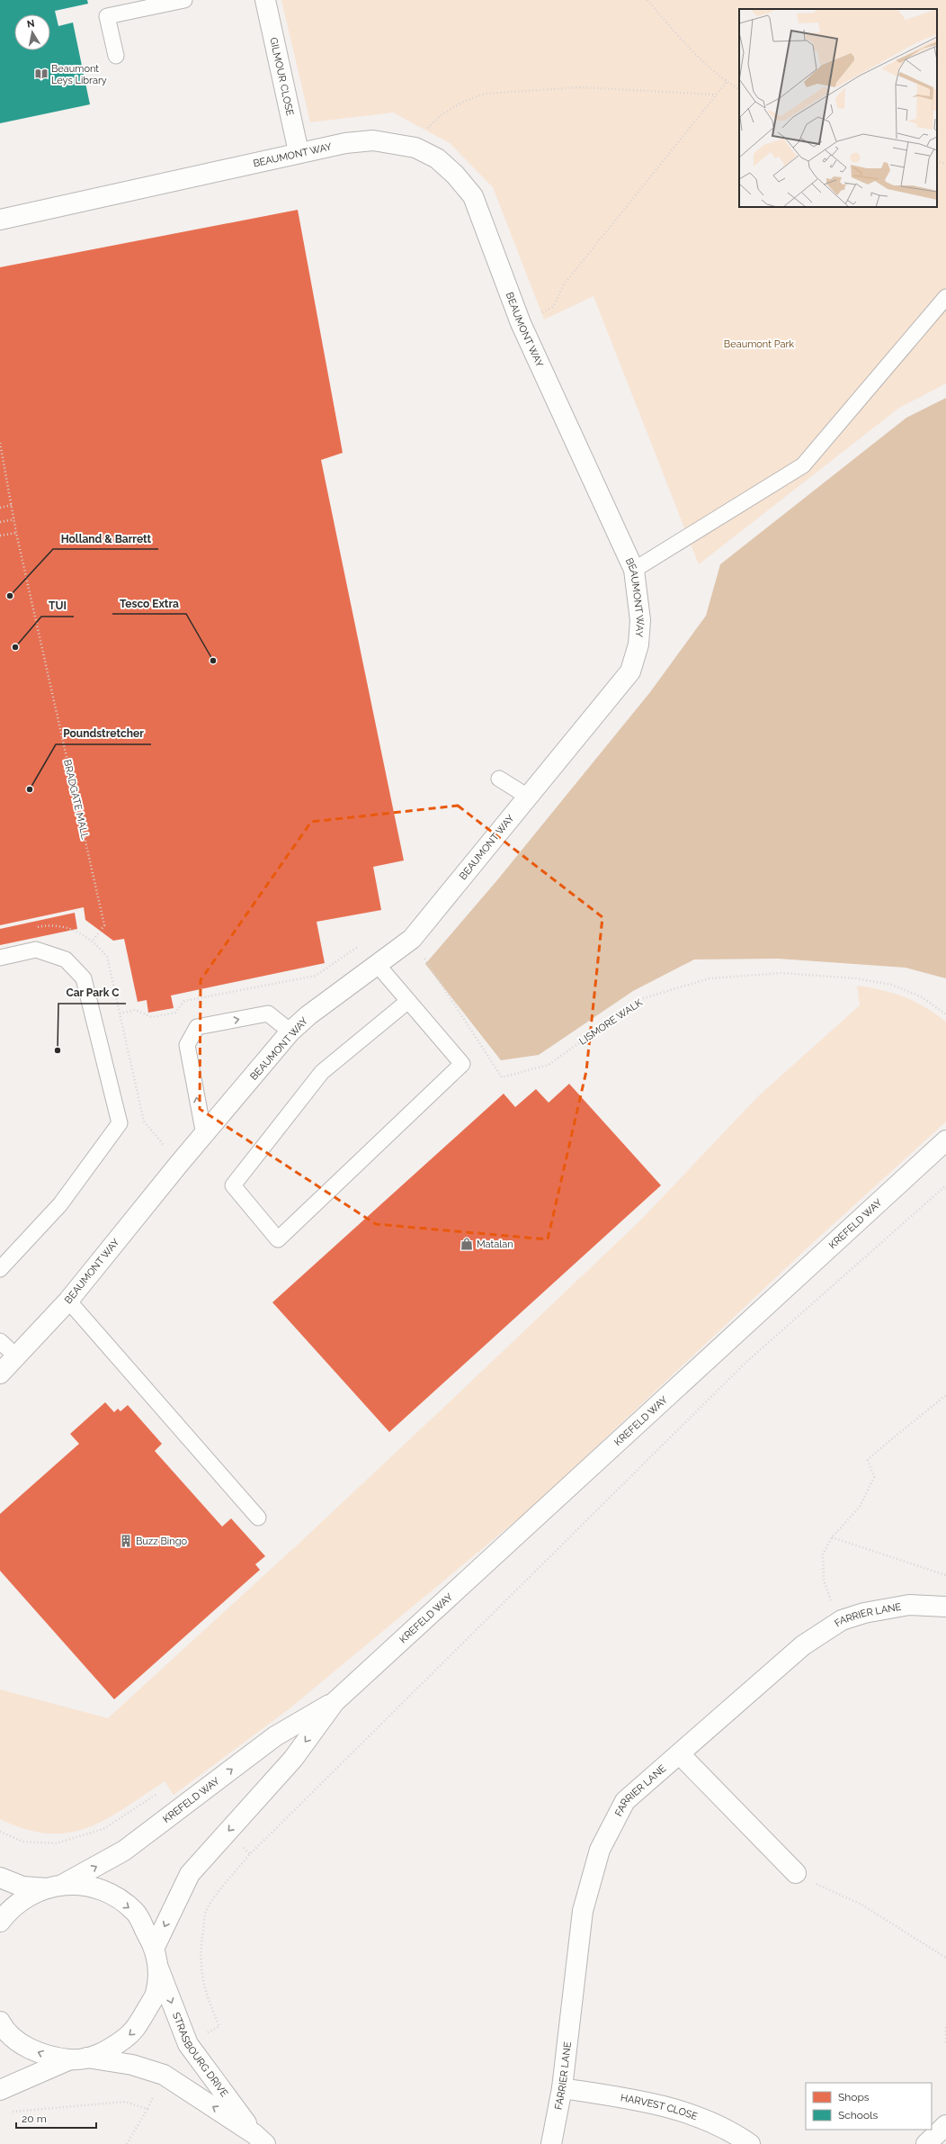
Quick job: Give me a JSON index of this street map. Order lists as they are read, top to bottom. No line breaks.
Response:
{"streets":{"main road":["GILMOUR CLOSE","BEAUMONT WAY","KREFELD WAY","FARRIER LANE","STRASBOURG DRIVE","HARVEST CLOSE"],"path":["BRADGATE MALL","LISMORE WALK"]},"crossings":[["GILMOUR CLOSE","BEAUMONT WAY"],["BEAUMONT WAY","LISMORE WALK"],["FARRIER LANE","HARVEST CLOSE"]],"parks":["Beaumont Park"],"places":{"library":["Beaumont Leys Library"],"other":["Holland & Barrett","TUI","Tesco Extra","Poundstretcher","Car Park C"],"shop":["Matalan"],"building":["Buzz Bingo"]},"legend":["Shops","Schools"],"scale_bar":"20 m","north":"top"}
